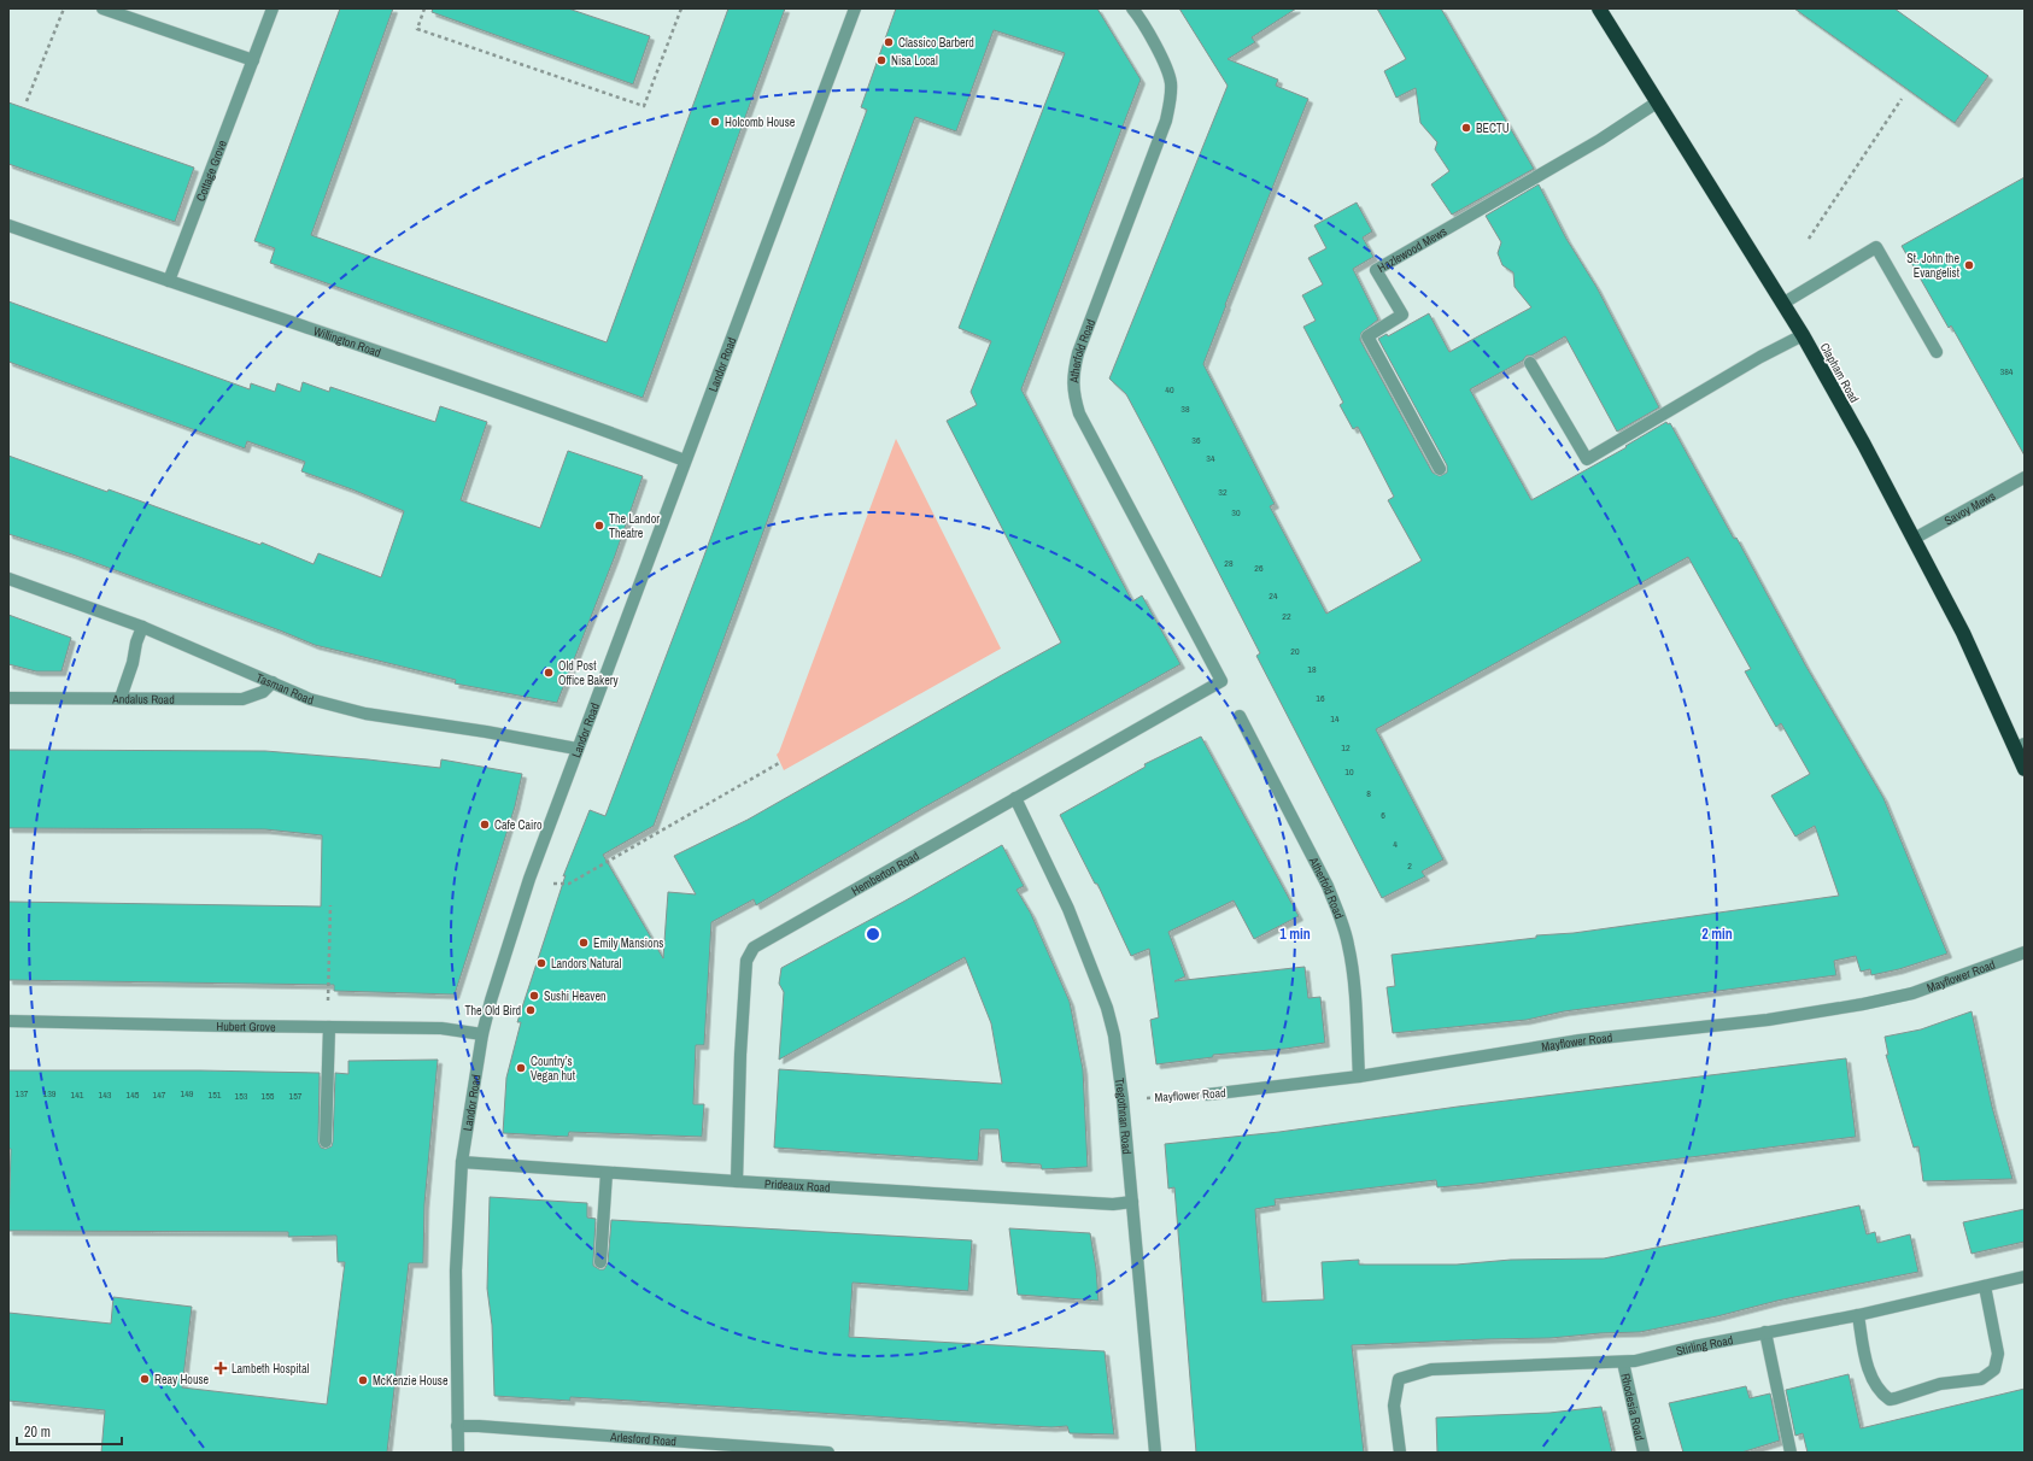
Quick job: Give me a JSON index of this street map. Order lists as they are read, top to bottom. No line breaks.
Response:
{"streets":{"highway":["Clapham Road"],"street":["Cottage Grove","Hazlewood Mews","Willington Road","Atherfold Road","Landor Road","Savoy Mews","Tasman Road","Andalus Road","Hemberton Road","Mayflower Road","Hubert Grove","Tregothnan Road","Prideaux Road","Stirling Road","Rhodesia Road","Arlesford Road"]},"crossings":[["Cottage Grove","Willington Road"],["Hazlewood Mews","Clapham Road"],["Willington Road","Landor Road"],["Atherfold Road","Hemberton Road"],["Atherfold Road","Mayflower Road"],["Landor Road","Tasman Road"],["Landor Road","Hubert Grove"],["Landor Road","Prideaux Road"],["Landor Road","Arlesford Road"],["Clapham Road","Savoy Mews"],["Tasman Road","Andalus Road"],["Hemberton Road","Tregothnan Road"],["Hemberton Road","Prideaux Road"],["Mayflower Road","Tregothnan Road"],["Tregothnan Road","Prideaux Road"],["Stirling Road","Rhodesia Road"]],"places":{"other":["Classico Barberd","Nisa Local","Holcomb House","BECTU","St. John the Evangelist","The Landor Theatre","Old Post Office Bakery","Cafe Cairo","Emily Mansions","Landors Natural","Sushi Heaven","The Old Bird","Country’s Vegan hut","Reay House","McKenzie House"],"health":["Lambeth Hospital"]},"house_numbers":["384","40","38","36","34","32","30","28","26","24","22","20","18","16","14","12","10","8","6","4","2","137","139","149","141","143","145","147","151","153","155","157"],"scale_bar":"20 m","rings":["1 min","2 min"]}
